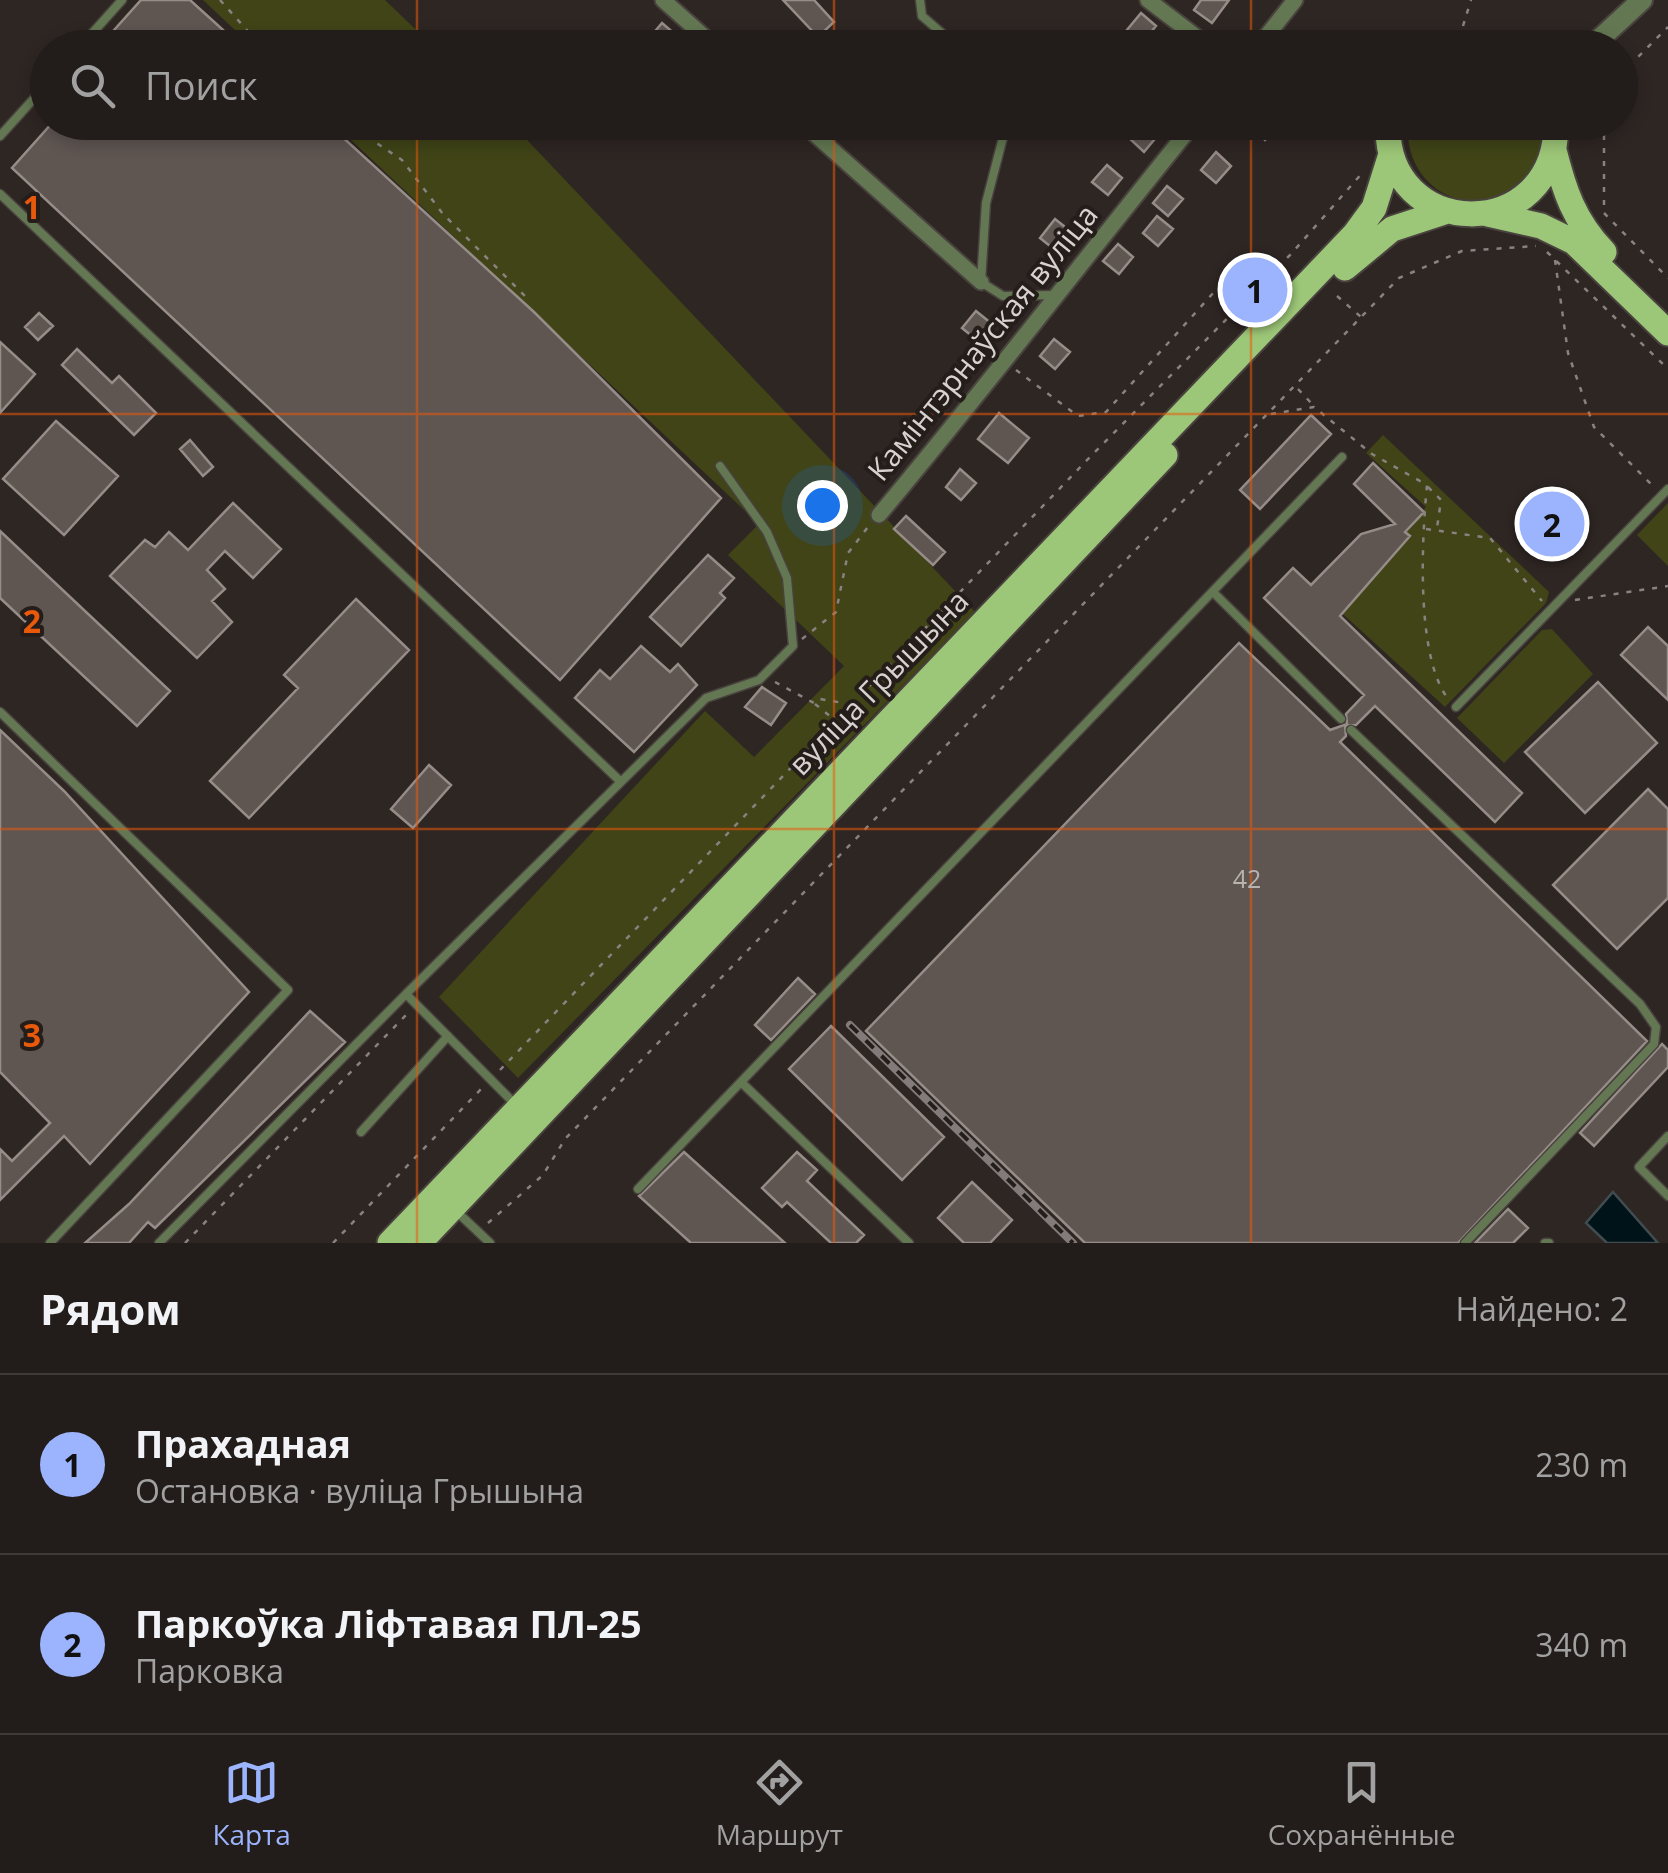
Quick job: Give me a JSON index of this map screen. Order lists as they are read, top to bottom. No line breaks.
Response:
{"streets":{"main road":["вуліца Грышына"],"street":["Камінтэрнаўская вуліца"]},"house_numbers":["42"],"page":{"search":"Поиск","pins":["1","2"],"heading":["Рядом","Найдено: 2"],"list":[{"mark":"1","name":"Прахадная","note":"Остановка · вуліца Грышына","value":"230 m"},{"mark":"2","name":"Паркоўка Ліфтавая ПЛ-25","note":"Парковка","value":"340 m"}],"nav":["Карта","Маршрут","Сохранённые"]},"grid":{"rows":["1","2","3"]}}
